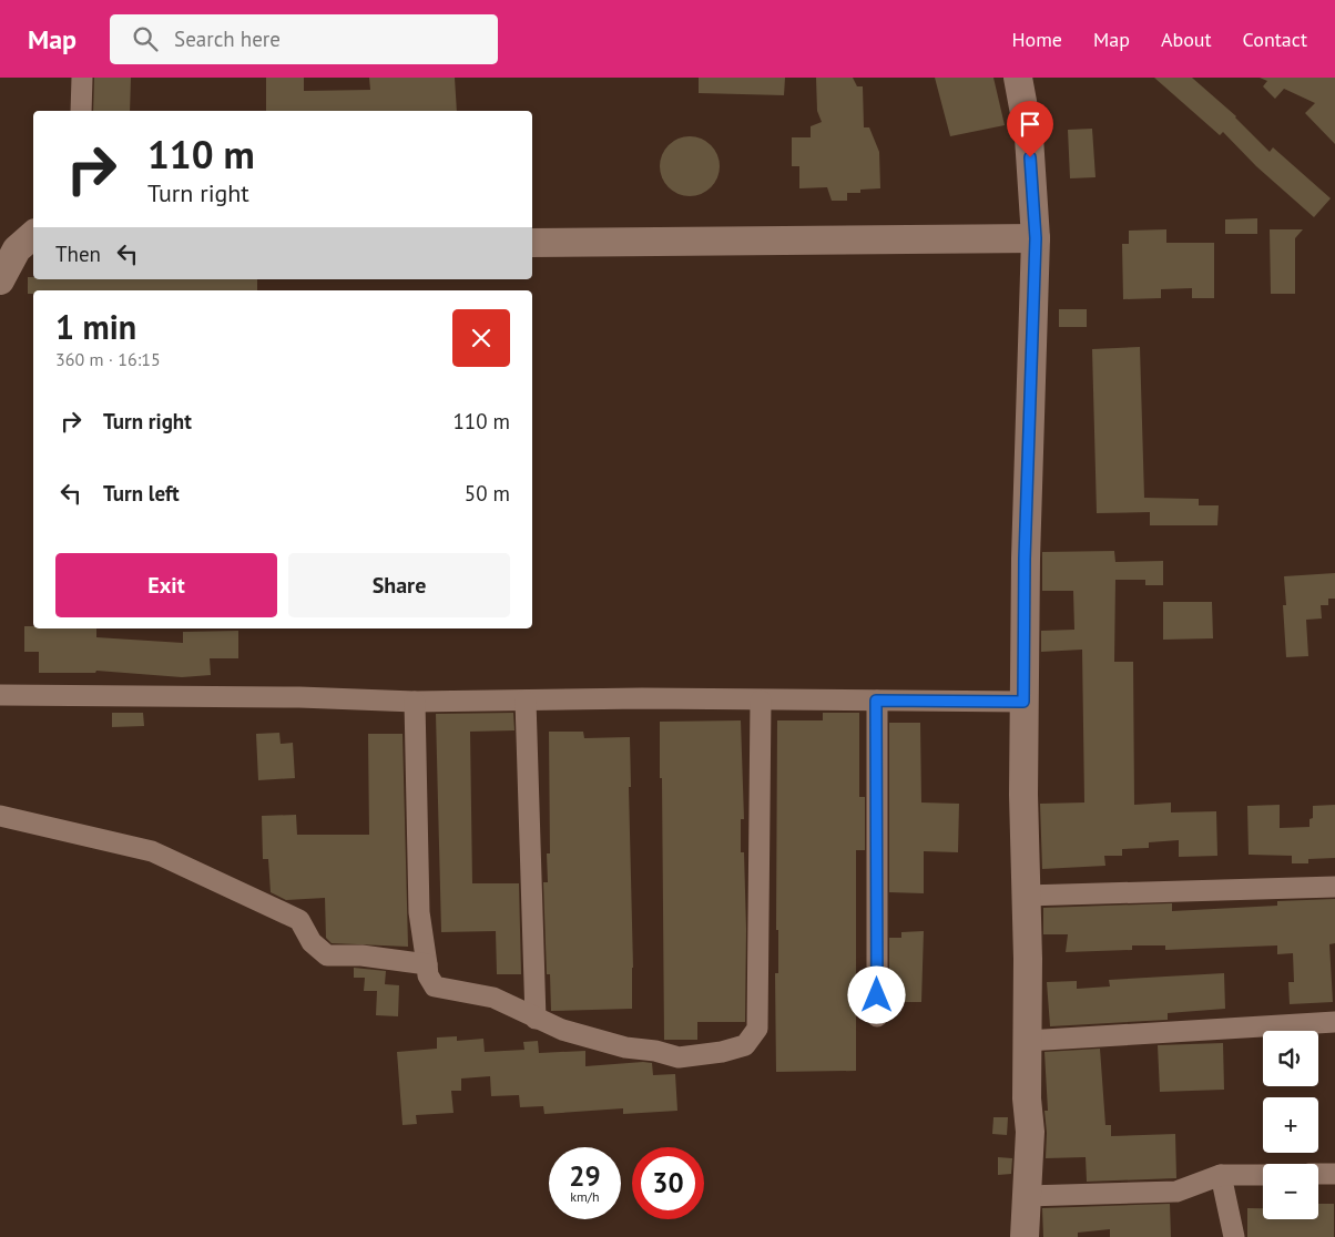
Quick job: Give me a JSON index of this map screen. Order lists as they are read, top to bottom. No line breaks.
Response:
{"page":{"header":"Map","search":"Search here","nav":["Home","Map","About","Contact"],"turn":["110 m","Turn right"],"then":"Then","heading":["1 min","360 m · 16:15"],"list":[{"name":"Turn right","value":"110 m"},{"name":"Turn left","value":"50 m"}],"buttons":["Exit","Share"],"map_buttons":["+","−"],"speed":"29 km/h","limit":"30"}}
